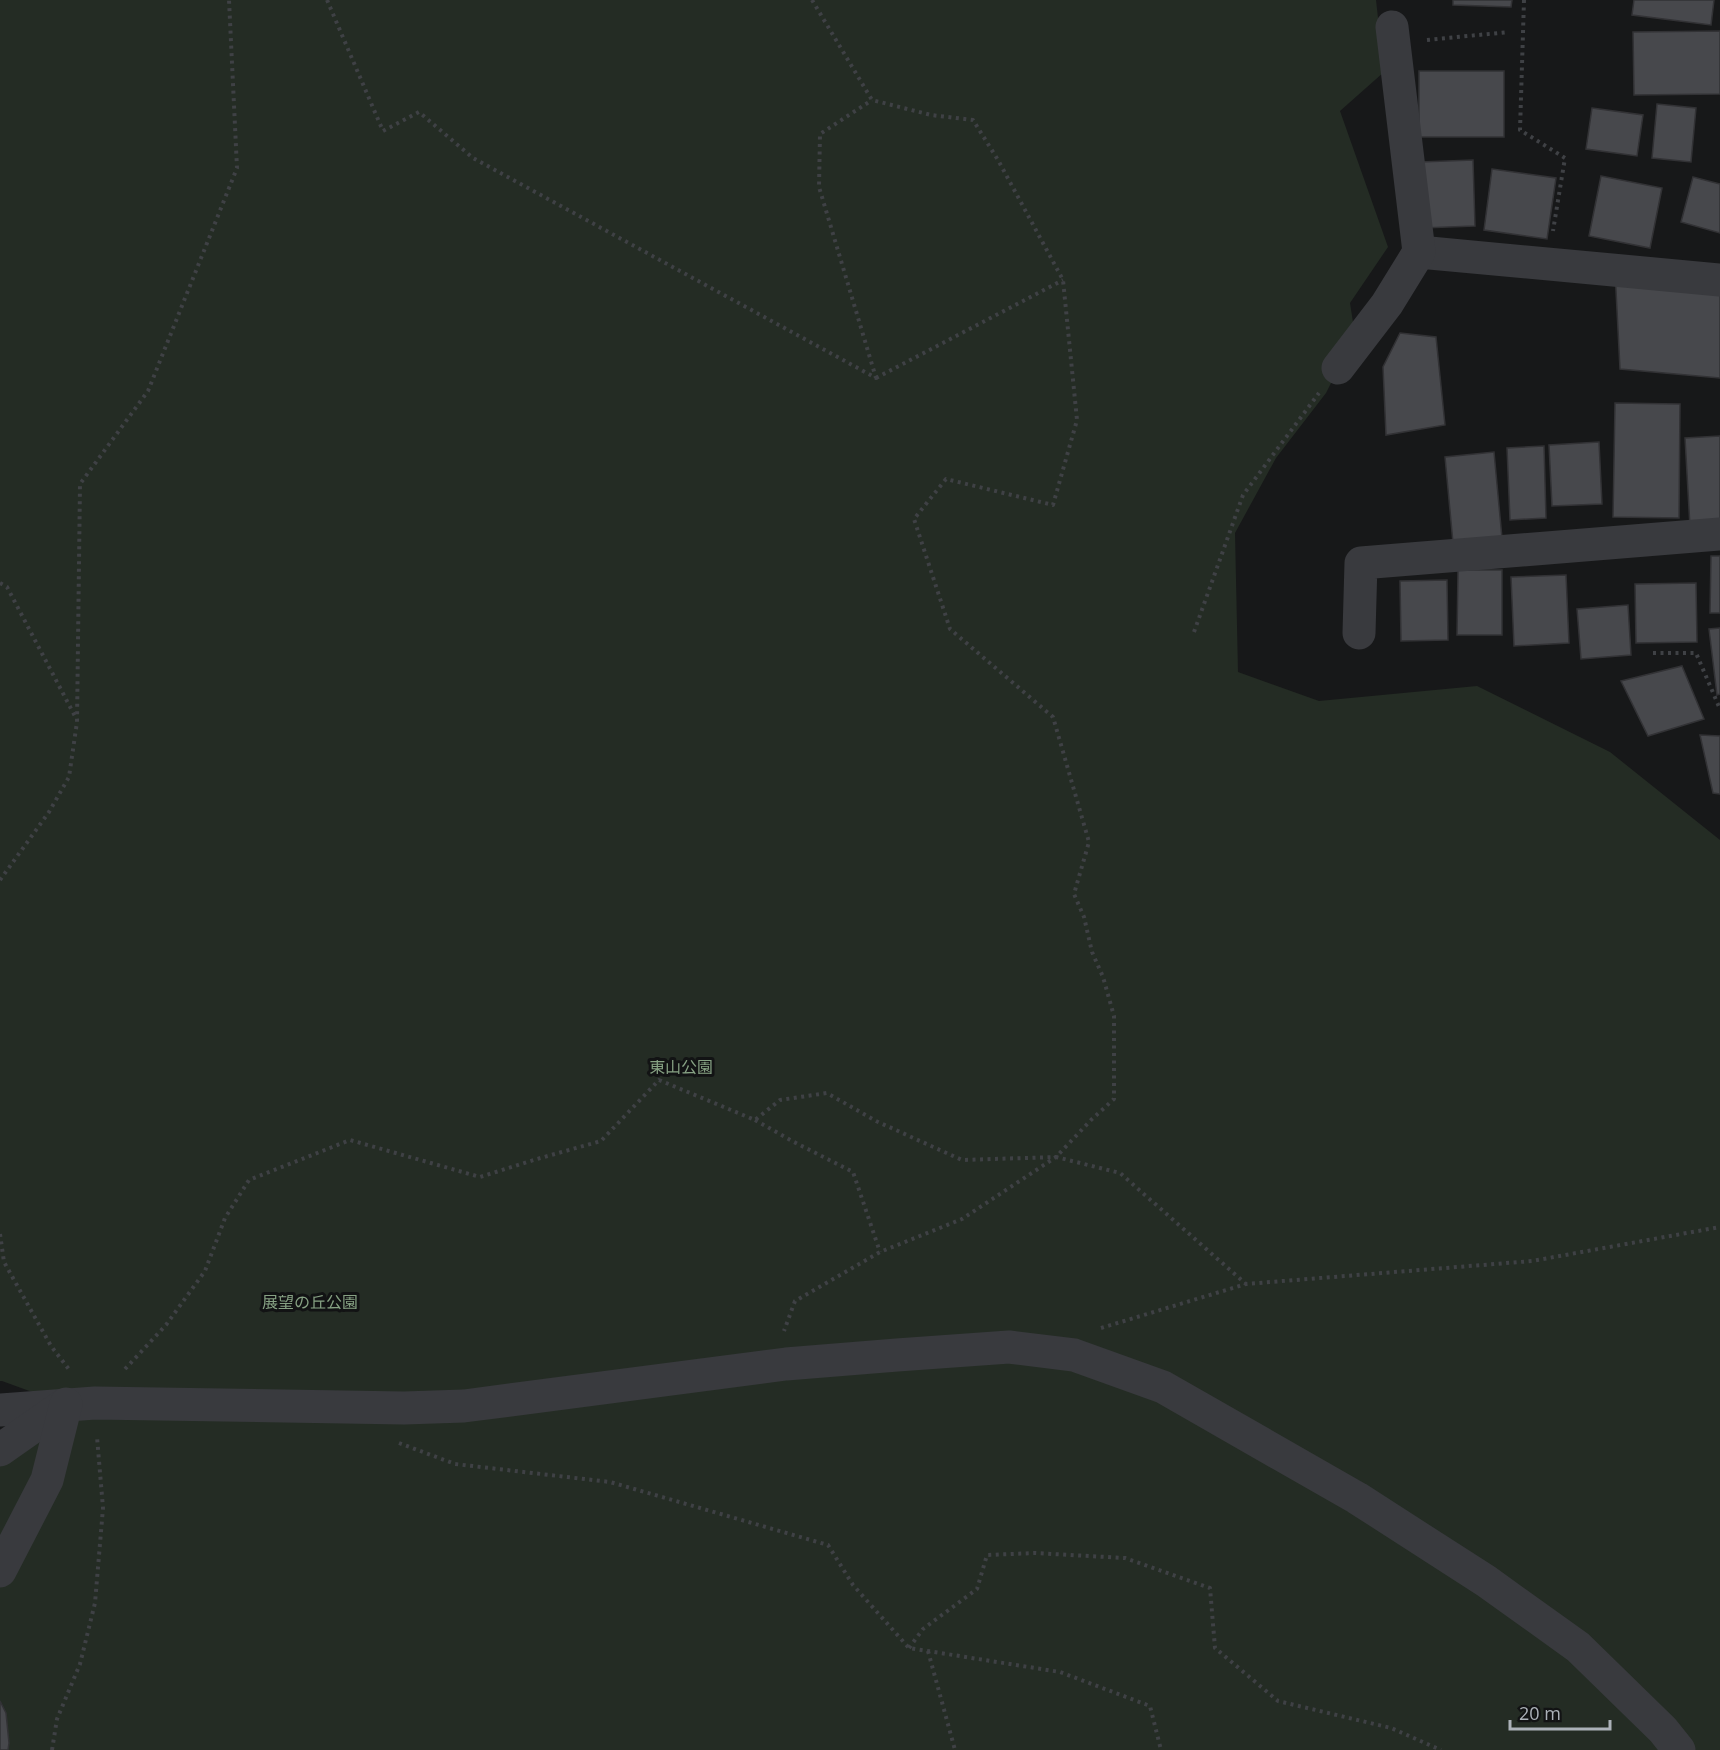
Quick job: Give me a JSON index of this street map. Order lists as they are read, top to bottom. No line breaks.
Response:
{"parks":["東山公園","展望の丘公園"],"scale_bar":"20 m"}
